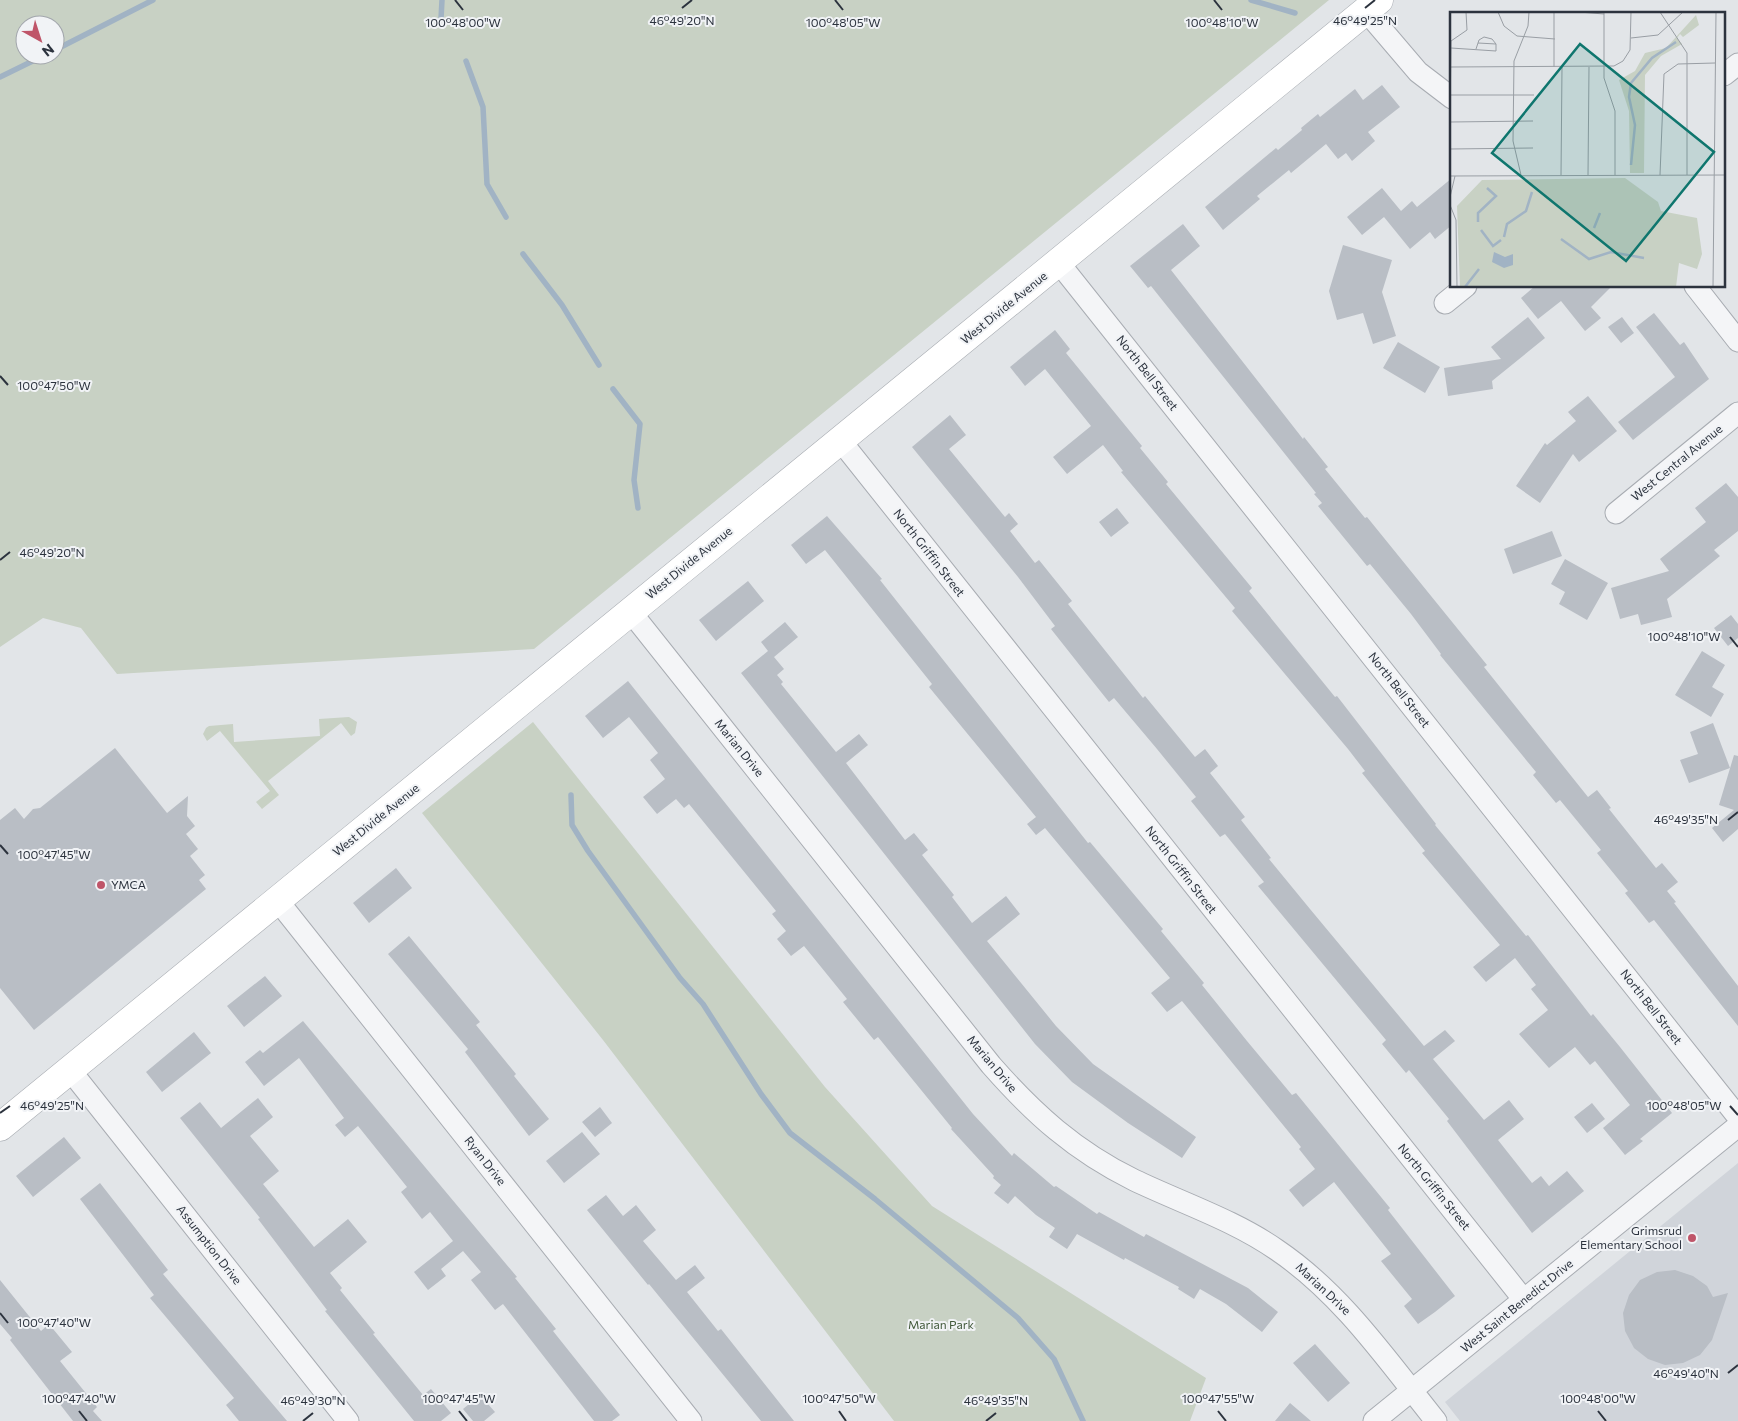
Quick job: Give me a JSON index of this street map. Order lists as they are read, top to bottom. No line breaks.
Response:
{"streets":{"street":["West Divide Avenue","North Bell Street","West Central Avenue","North Griffin Street","Marian Drive","Ryan Drive","Assumption Drive","West Saint Benedict Drive"]},"crossings":[["West Divide Avenue","North Bell Street"],["West Divide Avenue","North Griffin Street"],["West Divide Avenue","Marian Drive"],["West Divide Avenue","Ryan Drive"],["West Divide Avenue","Assumption Drive"],["North Griffin Street","West Saint Benedict Drive"],["Marian Drive","West Saint Benedict Drive"]],"parks":["Marian Park"],"places":["YMCA","Grimsrud Elementary School"],"north":"bottom right","coordinates":["46°49'20\"N","46°49'25\"N","100°48'00\"W","100°48'05\"W","100°48'10\"W","100°47'50\"W","46°49'35\"N","100°47'45\"W","100°47'40\"W","46°49'40\"N","100°47'55\"W","46°49'30\"N"]}
